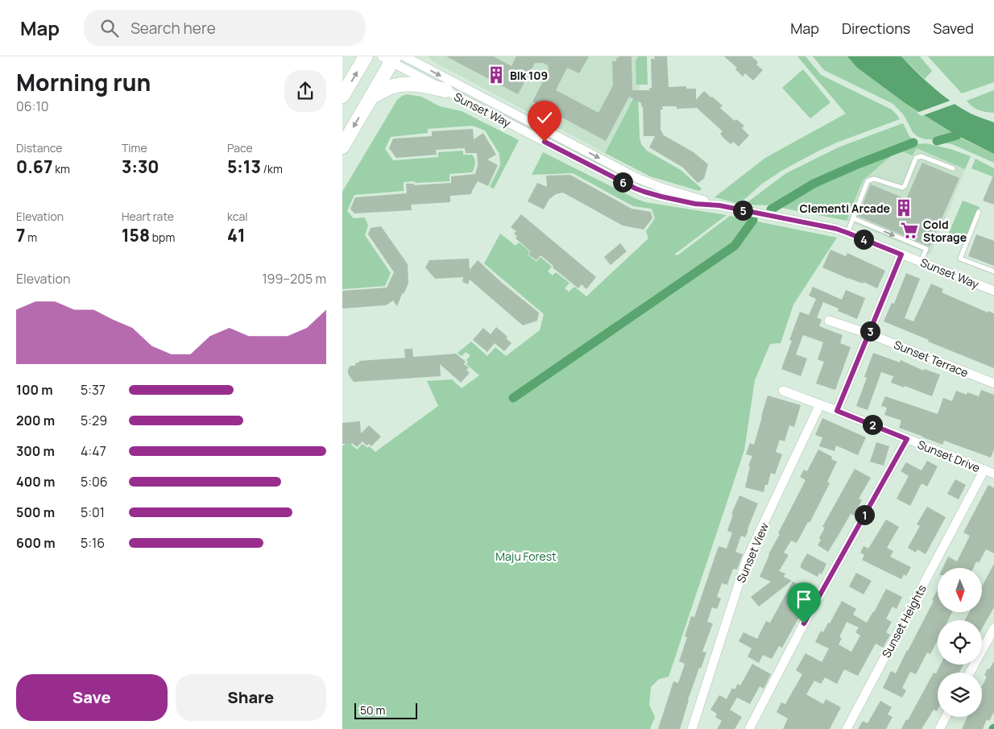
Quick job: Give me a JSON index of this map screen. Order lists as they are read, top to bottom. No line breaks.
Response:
{"streets":{"street":["Sunset Way","Sunset Terrace","Sunset Drive","Sunset View","Sunset Heights"]},"crossings":[["Sunset Drive","Sunset View"],["Sunset Drive","Sunset Heights"]],"parks":["Maju Forest"],"places":{"building":["Blk 109","Clementi Arcade"],"supermarket":["Cold Storage"]},"scale_bar":"50 m","north":"bottom","page":{"header":"Map","search":"Search here","nav":["Map","Directions","Saved"],"heading":["Morning run","06:10"],"stats":[["Distance","0.67 km"],["Time","3:30"],["Pace","5:13 /km"],["Elevation","7 m"],["Heart rate","158 bpm"],["kcal","41"]],"pins":["6","5","4","3","2","1"],"chart":["Elevation","199–205 m"],"list":[{"name":"100 m","note":"5:37"},{"name":"200 m","note":"5:29"},{"name":"300 m","note":"4:47"},{"name":"400 m","note":"5:06"},{"name":"500 m","note":"5:01"},{"name":"600 m","note":"5:16"}],"buttons":["Save","Share"],"scale":"50 m"}}
